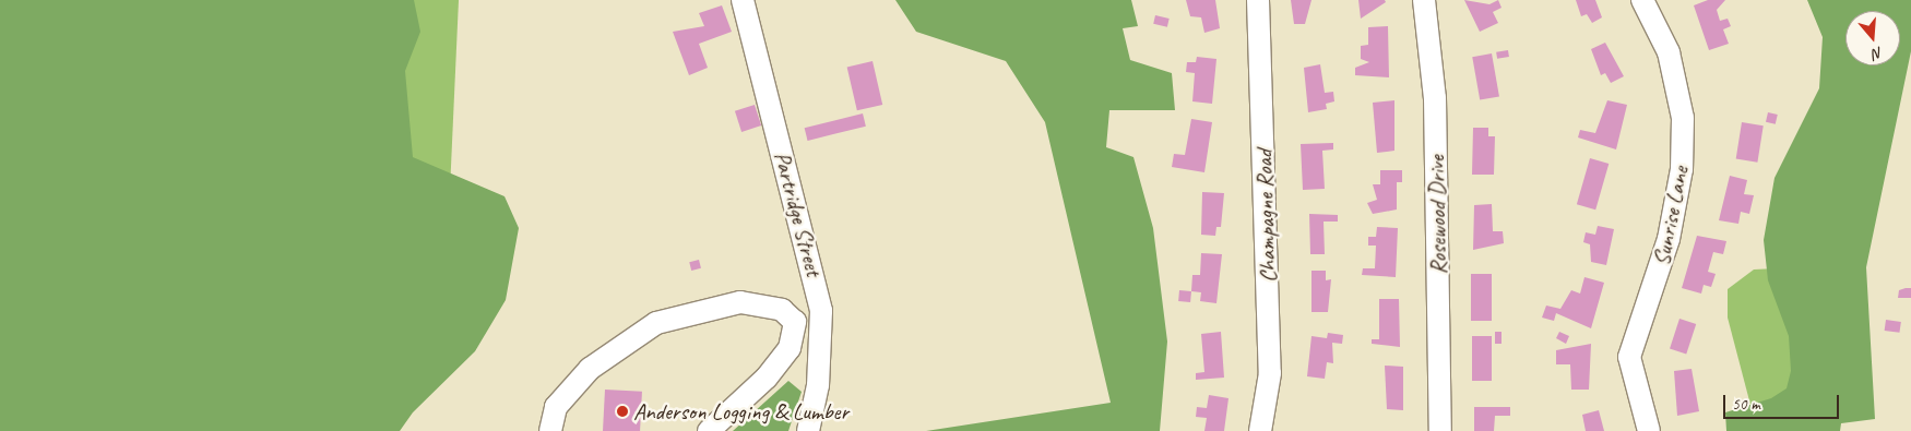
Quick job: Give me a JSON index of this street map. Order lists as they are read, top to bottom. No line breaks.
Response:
{"streets":{"street":["Partridge Street","Rosewood Drive","Champagne Road","Sunrise Lane"]},"places":["Anderson Logging & Lumber"],"scale_bar":"50 m","north":"bottom"}
